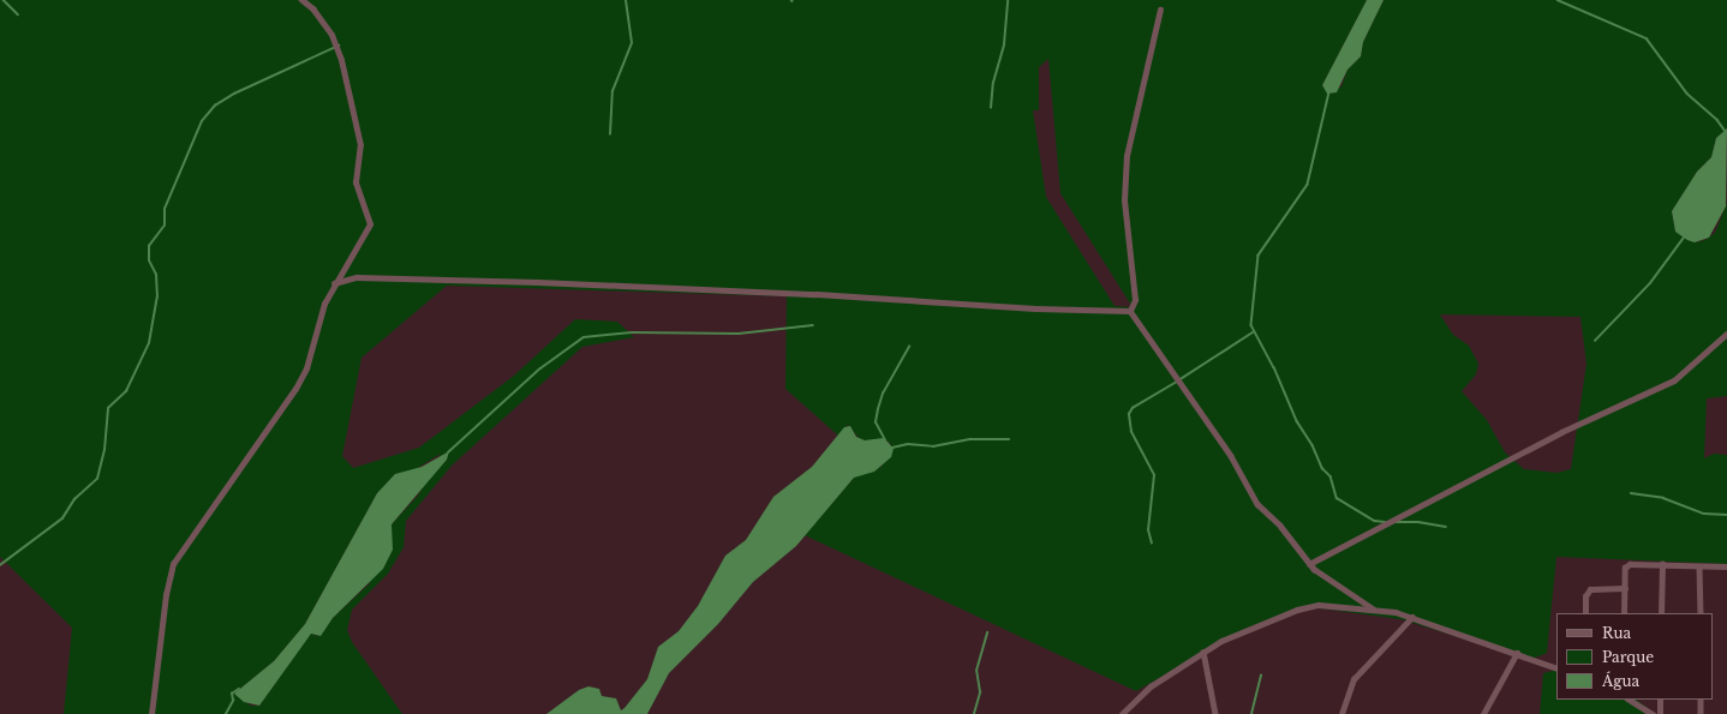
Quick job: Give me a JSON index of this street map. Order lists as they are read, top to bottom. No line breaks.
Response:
{"legend":["Rua","Parque","Água"]}
